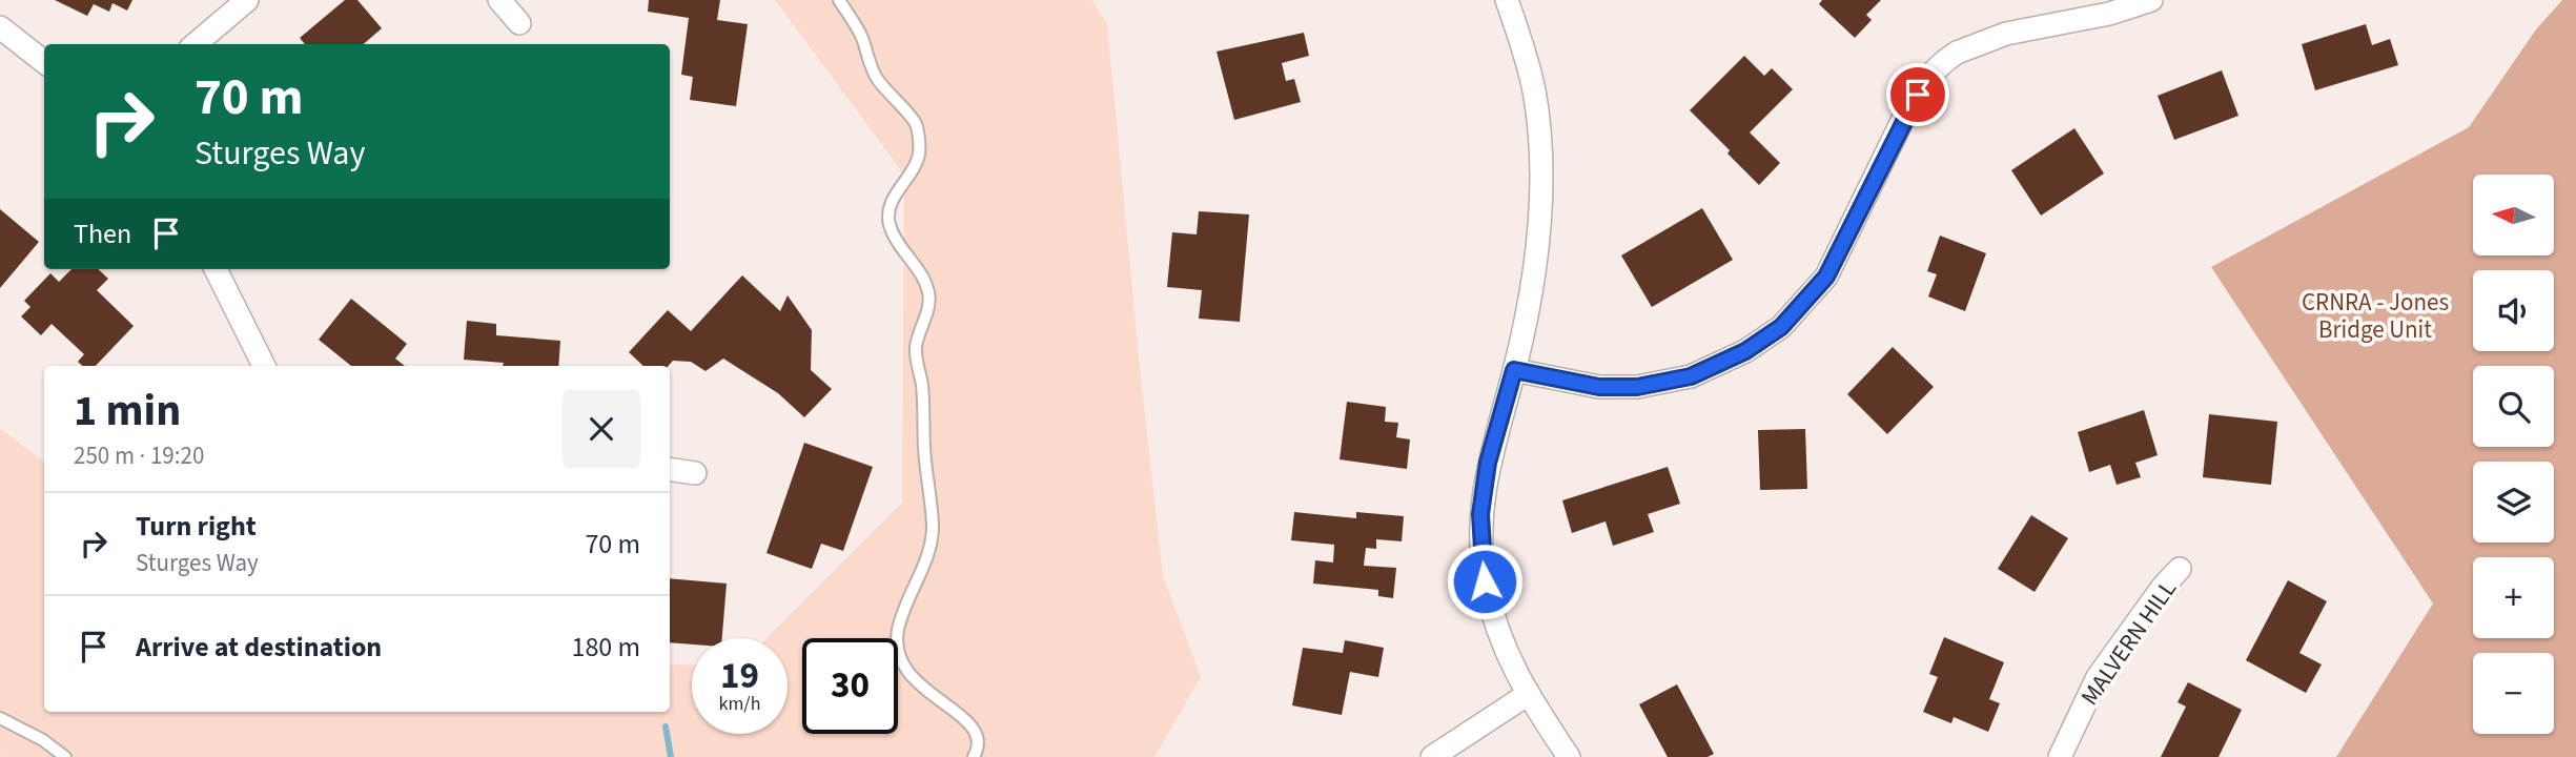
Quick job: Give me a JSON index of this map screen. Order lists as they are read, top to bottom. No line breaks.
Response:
{"streets":{"street":["MALVERN HILL"]},"parks":["CRNRA - Jones Bridge Unit"],"north":"left","page":{"turn":["70 m","Sturges Way"],"map_buttons":["+","−"],"then":"Then","heading":["1 min","250 m · 19:20"],"list":[{"name":"Turn right","note":"Sturges Way","value":"70 m"},{"name":"Arrive at destination","value":"180 m"}],"speed":"19 km/h","limit":"30"}}
